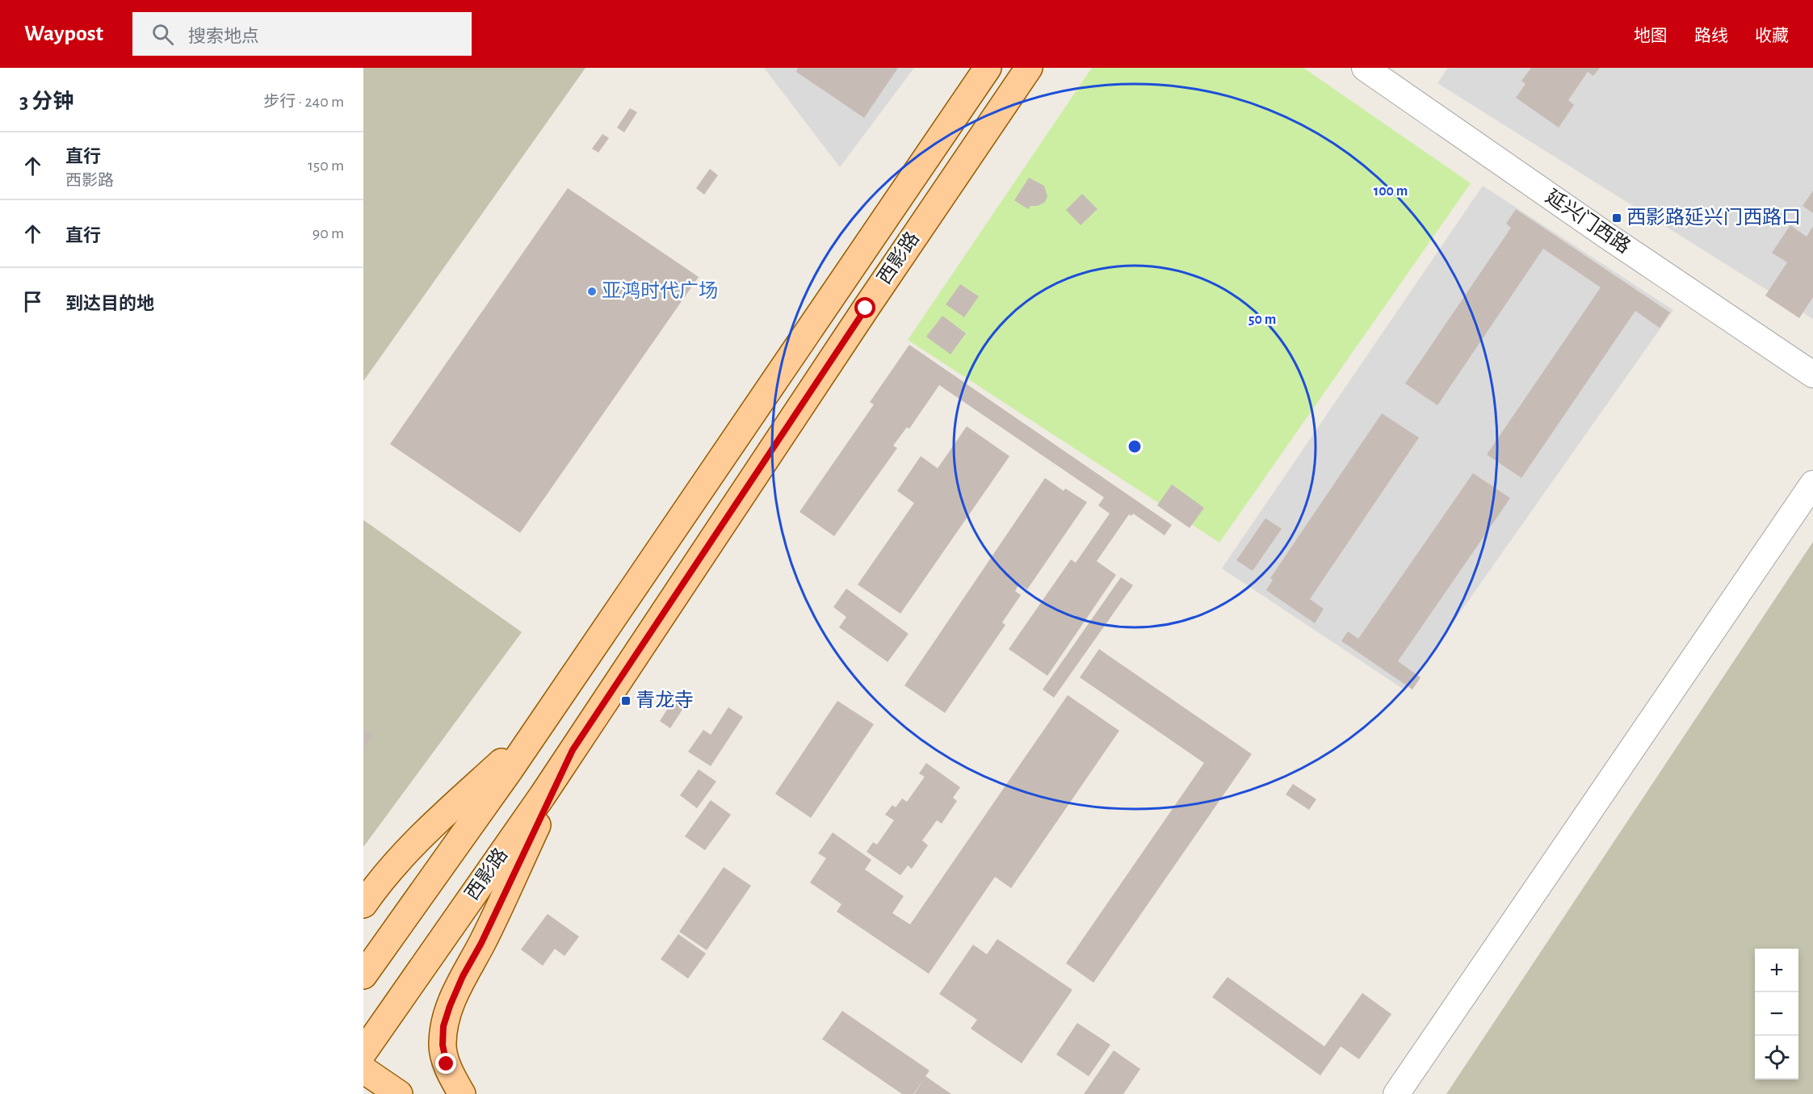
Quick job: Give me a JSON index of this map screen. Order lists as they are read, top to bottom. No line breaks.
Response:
{"streets":{"main road":["西影路"],"street":["延兴门西路"]},"places":{"transit":["西影路延兴门西路口","青龙寺"],"other":["亚鸿时代广场"]},"page":{"header":"Waypost","search":"搜索地点","nav":["地图","路线","收藏"],"heading":["3 分钟","步行 · 240 m"],"list":[["直行","西影路","150 m"],["直行","90 m"],"到达目的地"],"map_buttons":["+","−"]},"rings":["100 m","50 m"]}
